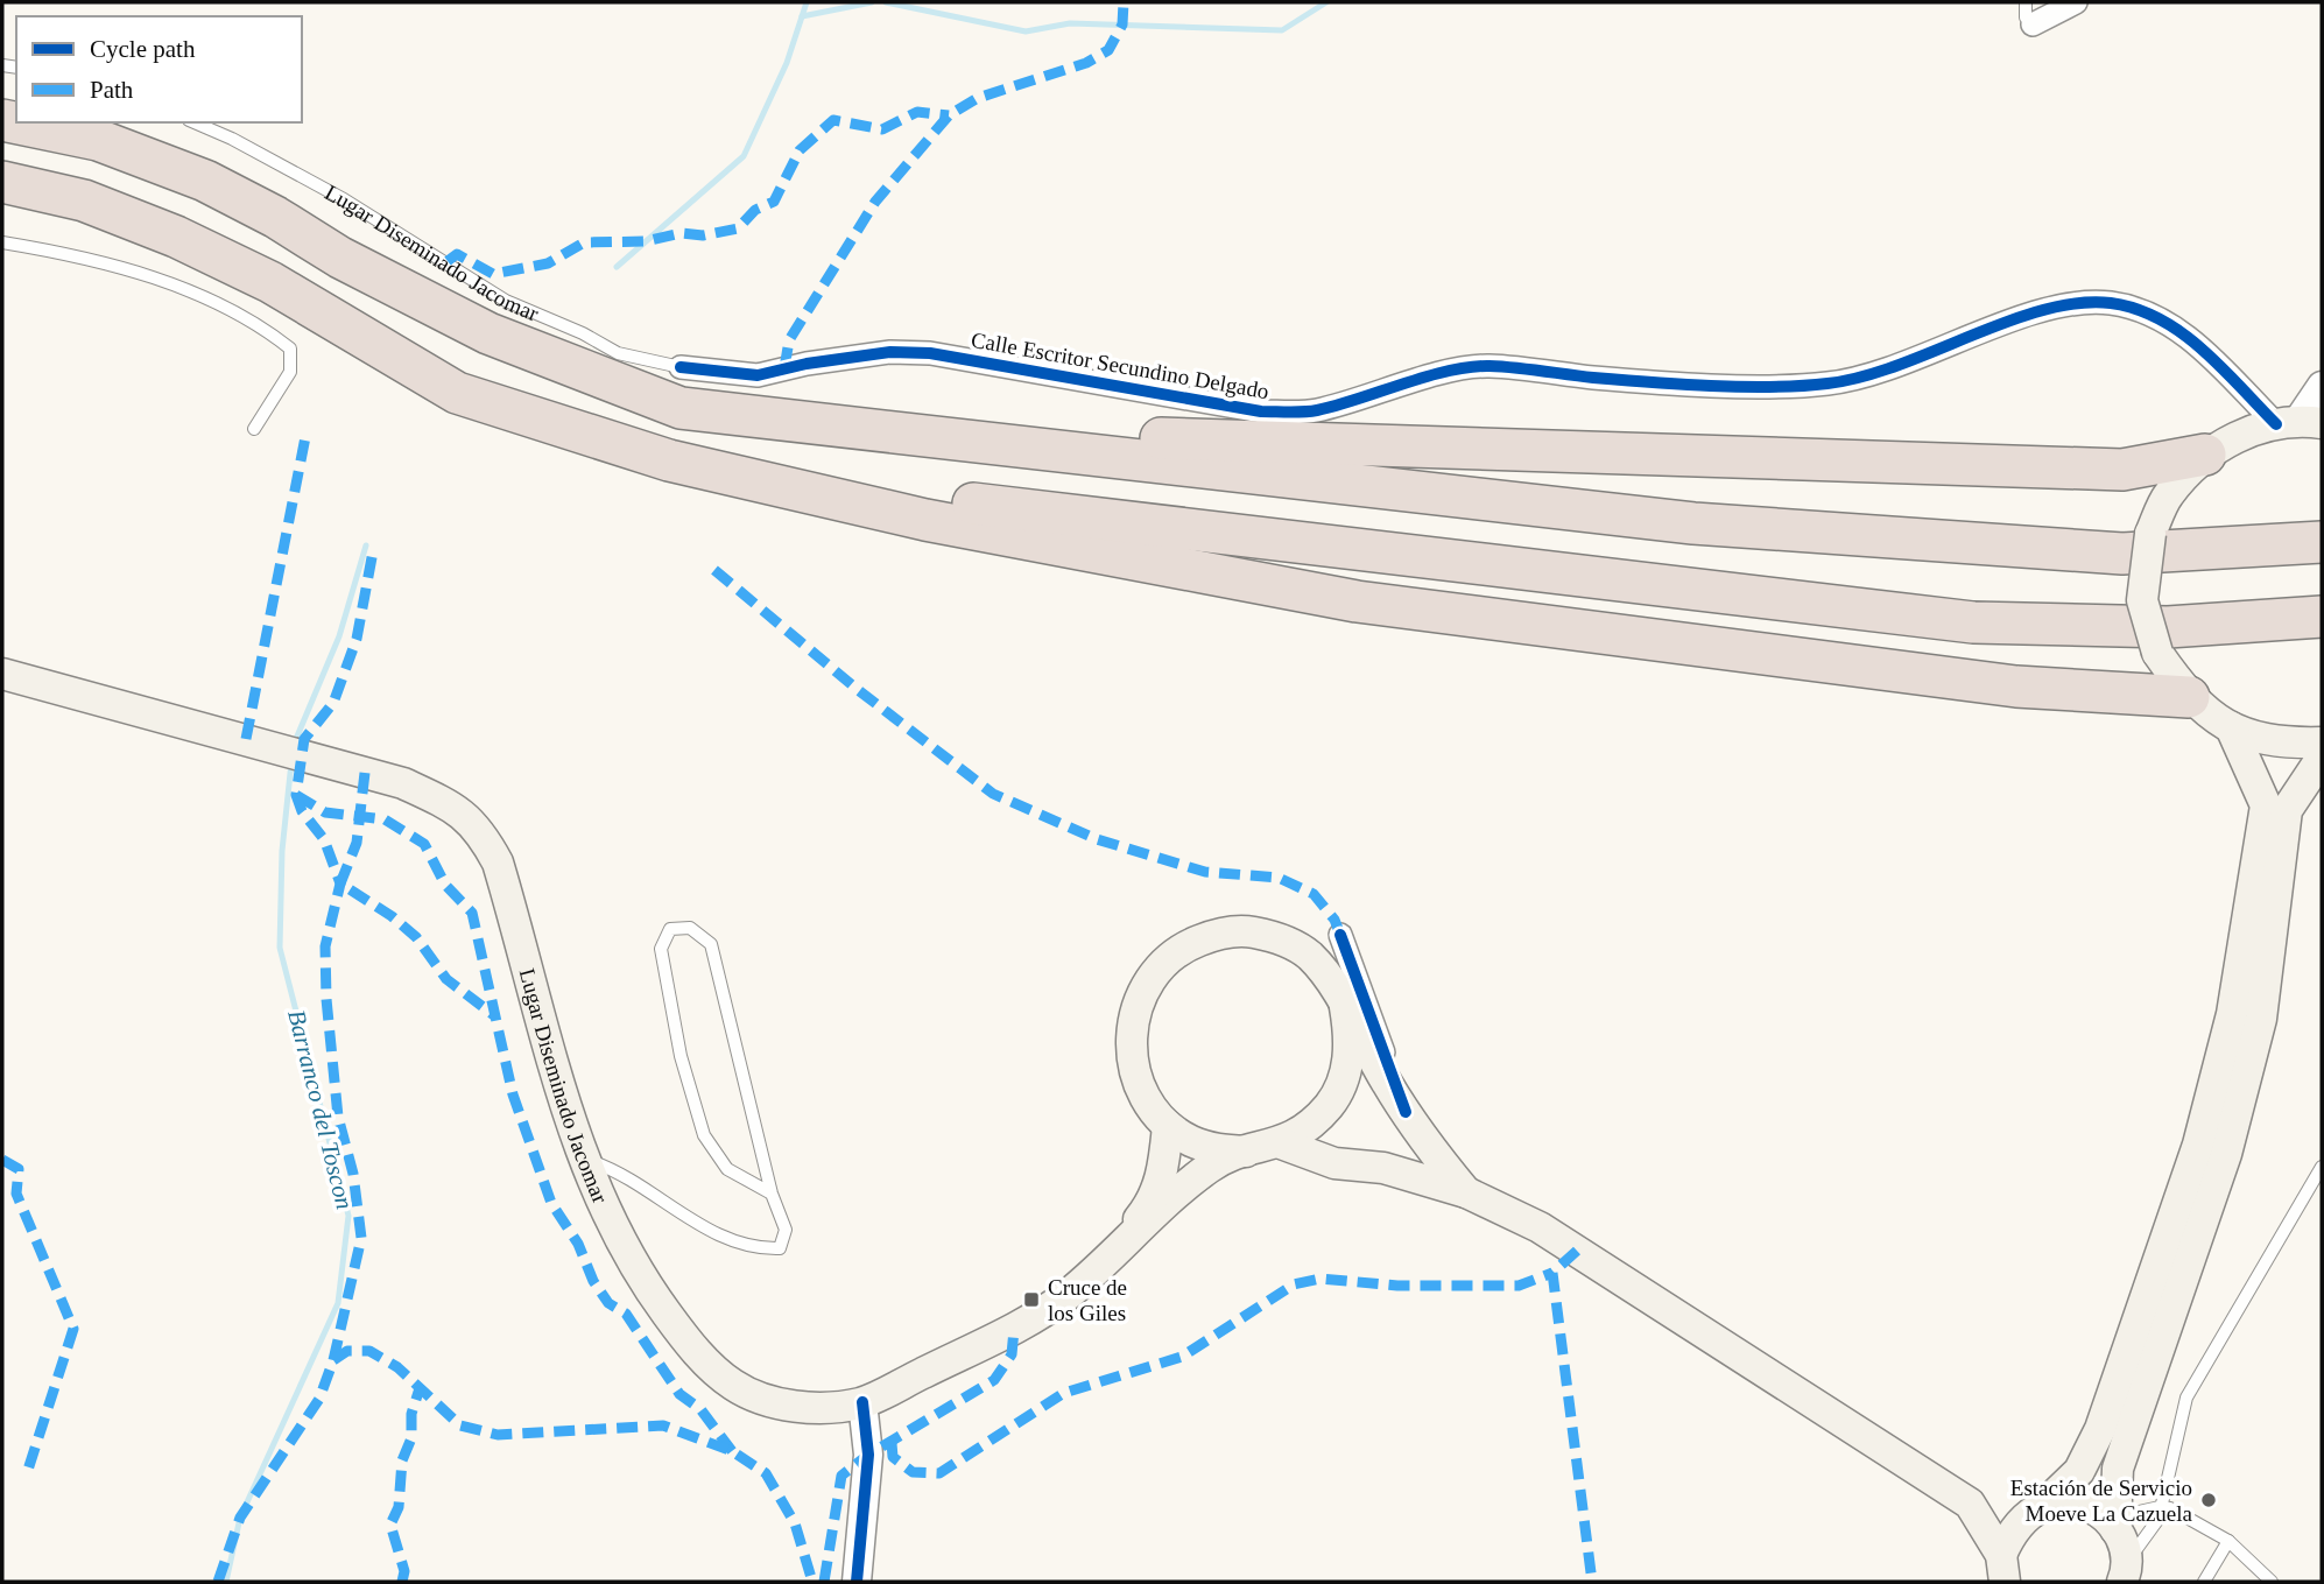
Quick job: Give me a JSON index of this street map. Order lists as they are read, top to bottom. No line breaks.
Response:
{"streets":{"main road":["Lugar Diseminado Jacomar"],"street":["Calle Escritor Secundino Delgado"]},"crossings":[["Lugar Diseminado Jacomar","Calle Escritor Secundino Delgado"]],"water":["Barranco del Toscon"],"places":{"transit":["Cruce de los Giles"],"other":["Estación de Servicio Moeve La Cazuela"]},"legend":["Cycle path","Path"]}
